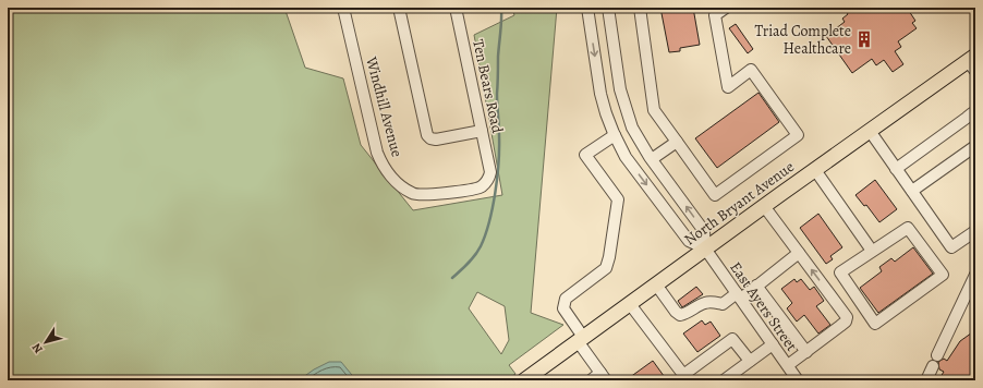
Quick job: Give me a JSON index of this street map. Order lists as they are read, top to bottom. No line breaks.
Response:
{"streets":{"main road":["North Bryant Avenue"],"street":["Ten Bears Road","Windhill Avenue","East Ayers Street"]},"crossings":[["Ten Bears Road","Windhill Avenue"],["North Bryant Avenue","East Ayers Street"]],"places":{"building":["Triad Complete Healthcare"]},"north":"bottom left"}
